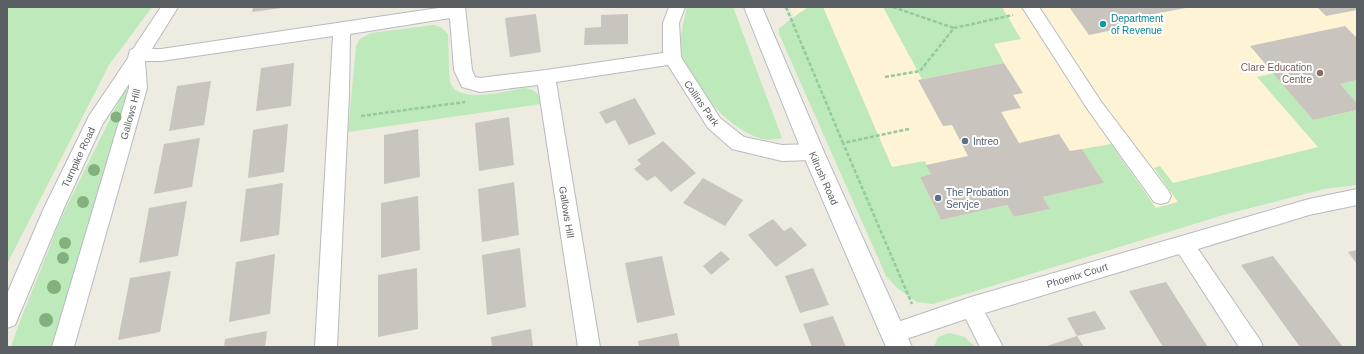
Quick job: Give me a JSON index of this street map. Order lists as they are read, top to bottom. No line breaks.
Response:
{"streets":{"main road":["Kilrush Road"],"street":["Collins Park","Gallows Hill","Turnpike Road","Phoenix Court"]},"crossings":[["Collins Park","Kilrush Road"],["Gallows Hill","Turnpike Road"],["Kilrush Road","Phoenix Court"]],"places":["Department of Revenue","Clare Education Centre","Intreo","The Probation Servjce"]}
